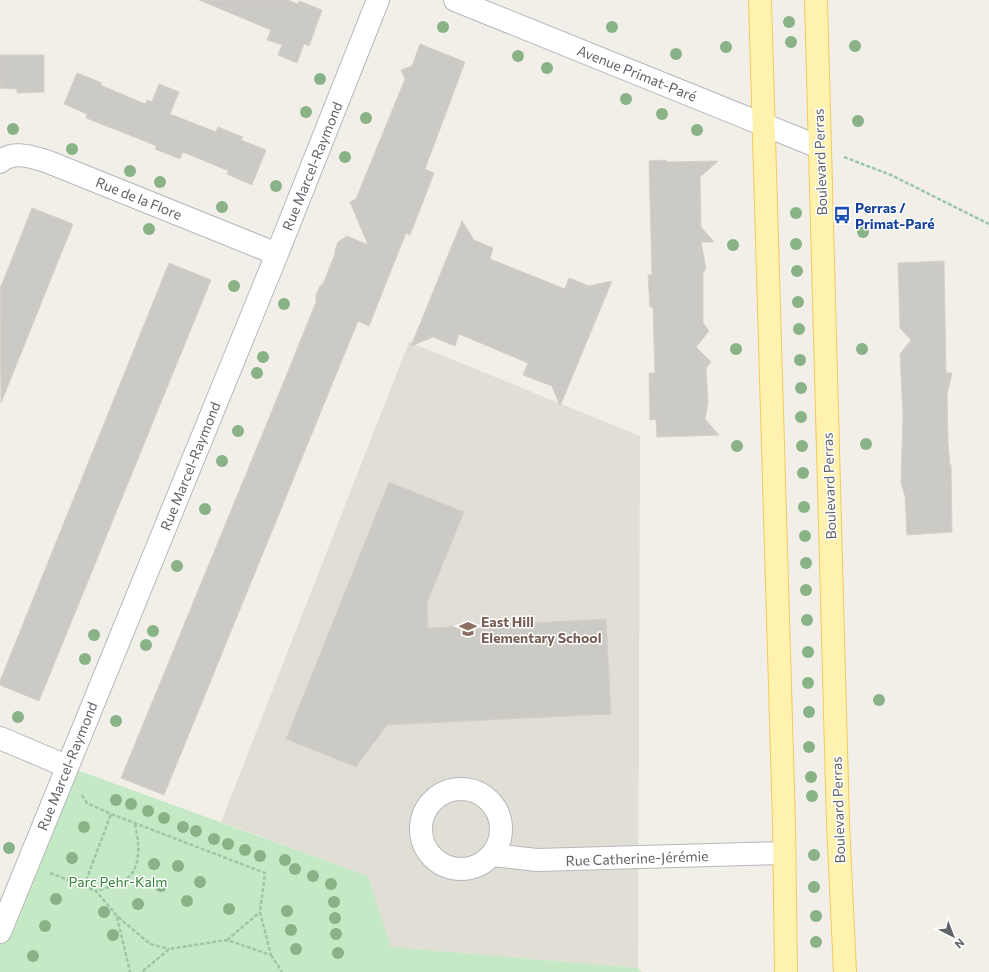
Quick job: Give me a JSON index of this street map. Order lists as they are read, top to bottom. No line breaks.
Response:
{"streets":{"main road":["Boulevard Perras"],"street":["Avenue Primat-Paré","Rue Marcel-Raymond","Rue de la Flore","Rue Catherine-Jérémie"]},"crossings":[["Avenue Primat-Paré","Boulevard Perras"],["Rue Marcel-Raymond","Rue de la Flore"]],"parks":["Parc Pehr-Kalm"],"places":{"bus stop":["Perras / Primat-Paré"],"school or university":["East Hill Elementary School"]},"north":"bottom right"}
